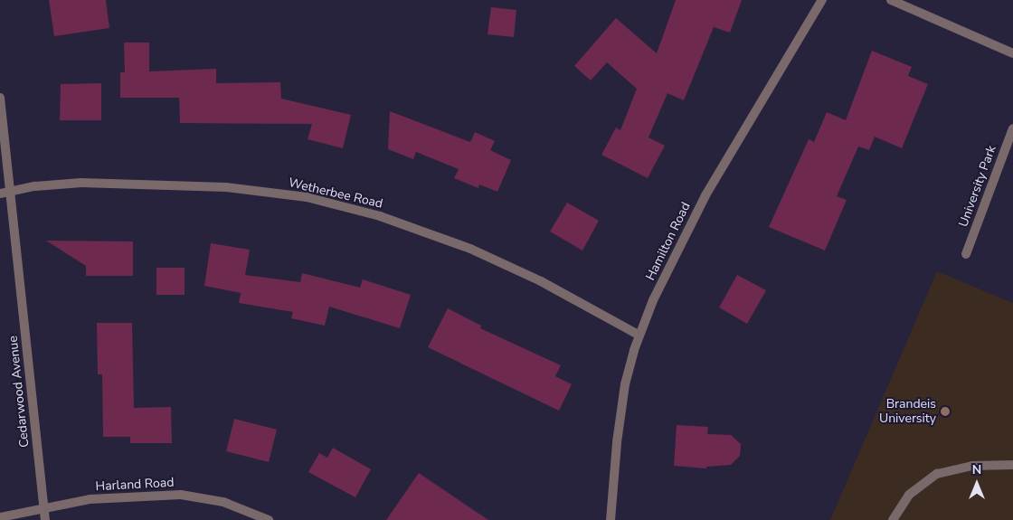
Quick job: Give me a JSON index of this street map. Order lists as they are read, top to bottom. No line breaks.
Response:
{"streets":{"street":["University Park","Wetherbee Road","Hamilton Road","Cedarwood Avenue","Harland Road"]},"crossings":[["Wetherbee Road","Hamilton Road"],["Wetherbee Road","Cedarwood Avenue"],["Cedarwood Avenue","Harland Road"]],"places":["Brandeis University"],"north":"top"}
